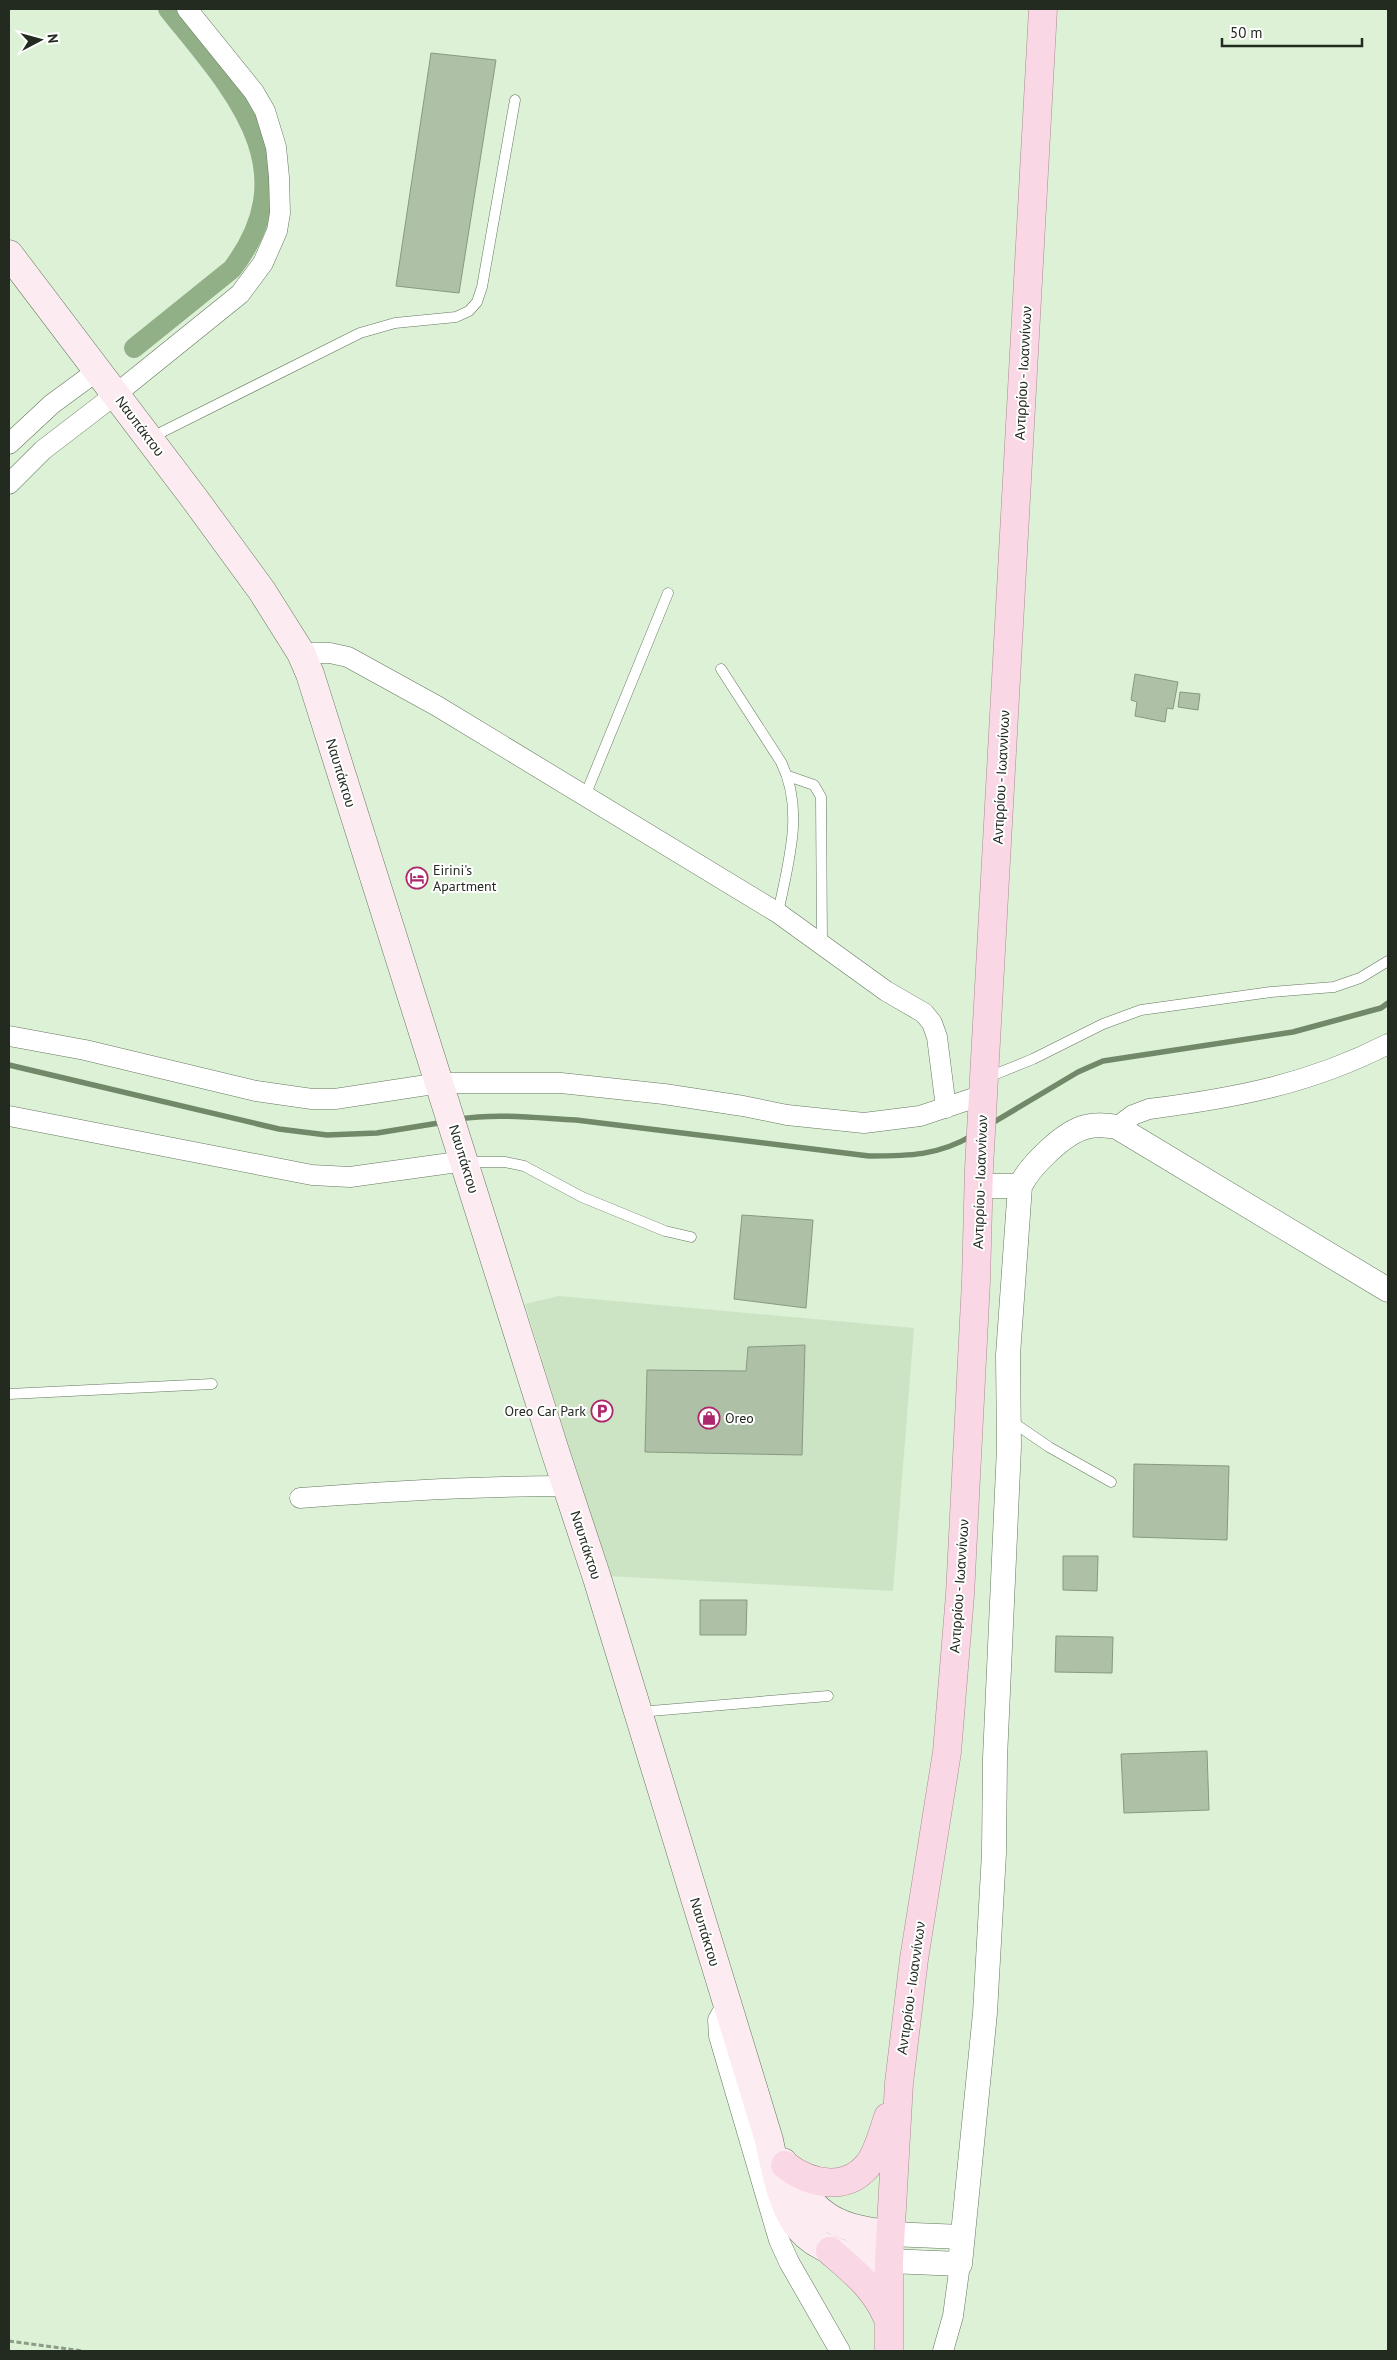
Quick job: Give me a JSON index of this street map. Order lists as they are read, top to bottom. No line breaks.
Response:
{"streets":{"main road":["Αντιρρίου - Ιωαννίνων","Ναυπάκτου"]},"crossings":[["Αντιρρίου - Ιωαννίνων","Ναυπάκτου"]],"places":{"hotel":["Eirini's Apartment"],"parking":["Oreo Car Park"],"shop":["Oreo"]},"scale_bar":"50 m","north":"right"}
